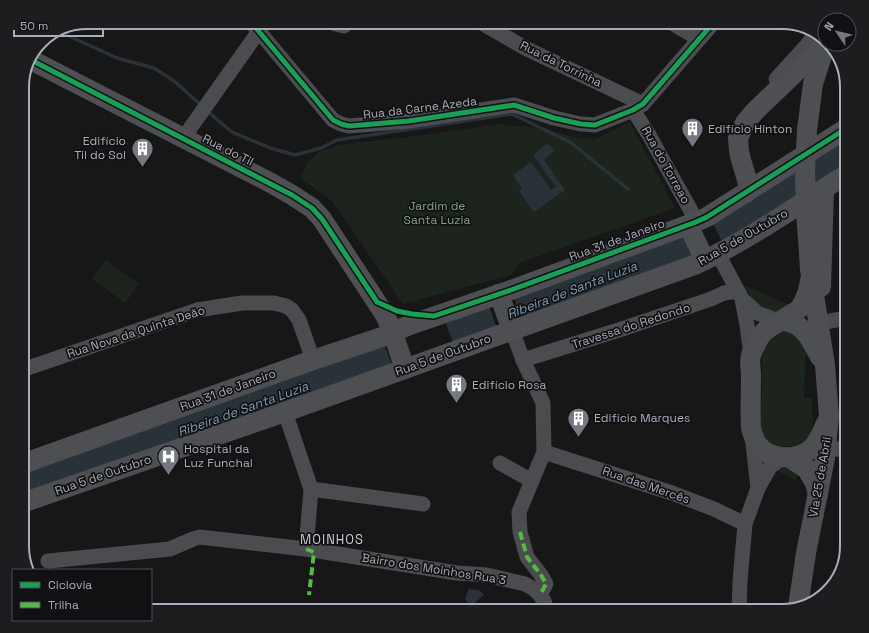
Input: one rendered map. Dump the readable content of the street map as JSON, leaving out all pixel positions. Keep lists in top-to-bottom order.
{
  "streets": {
    "main road": [
      "Rua do Til",
      "Rua 5 de Outubro",
      "Rua 31 de Janeiro",
      "Via 25 de Abril"
    ],
    "street": [
      "Rua da Torrinha",
      "Rua da Carne Azeda",
      "Rua do Torreao",
      "Travessa do Redondo",
      "Rua Nova da Quinta Deão",
      "Rua das Mercês",
      "Bairro dos Moinhos Rua 3"
    ]
  },
  "crossings": [
    ["Rua da Torrinha", "Rua da Carne Azeda"],
    ["Rua da Torrinha", "Rua do Torreao"],
    ["Rua da Carne Azeda", "Rua do Torreao"],
    ["Rua do Til", "Rua 5 de Outubro"],
    ["Rua do Til", "Rua 31 de Janeiro"],
    ["Rua do Torreao", "Rua 31 de Janeiro"],
    ["Rua 5 de Outubro", "Via 25 de Abril"],
    ["Rua 31 de Janeiro", "Rua Nova da Quinta Deão"]
  ],
  "districts": ["MOINHOS"],
  "water": ["Ribeira de Santa Luzia"],
  "parks": ["Jardim de Santa Luzia"],
  "places": {
    "building": [
      "Edifício Hinton",
      "Edifício Til do Sol",
      "Edifício Rosa",
      "Edifício Marques"
    ],
    "hospital": ["Hospital da Luz Funchal"]
  },
  "legend": ["Ciclovia", "Trilha"],
  "scale_bar": "50 m",
  "north": "top left"
}
